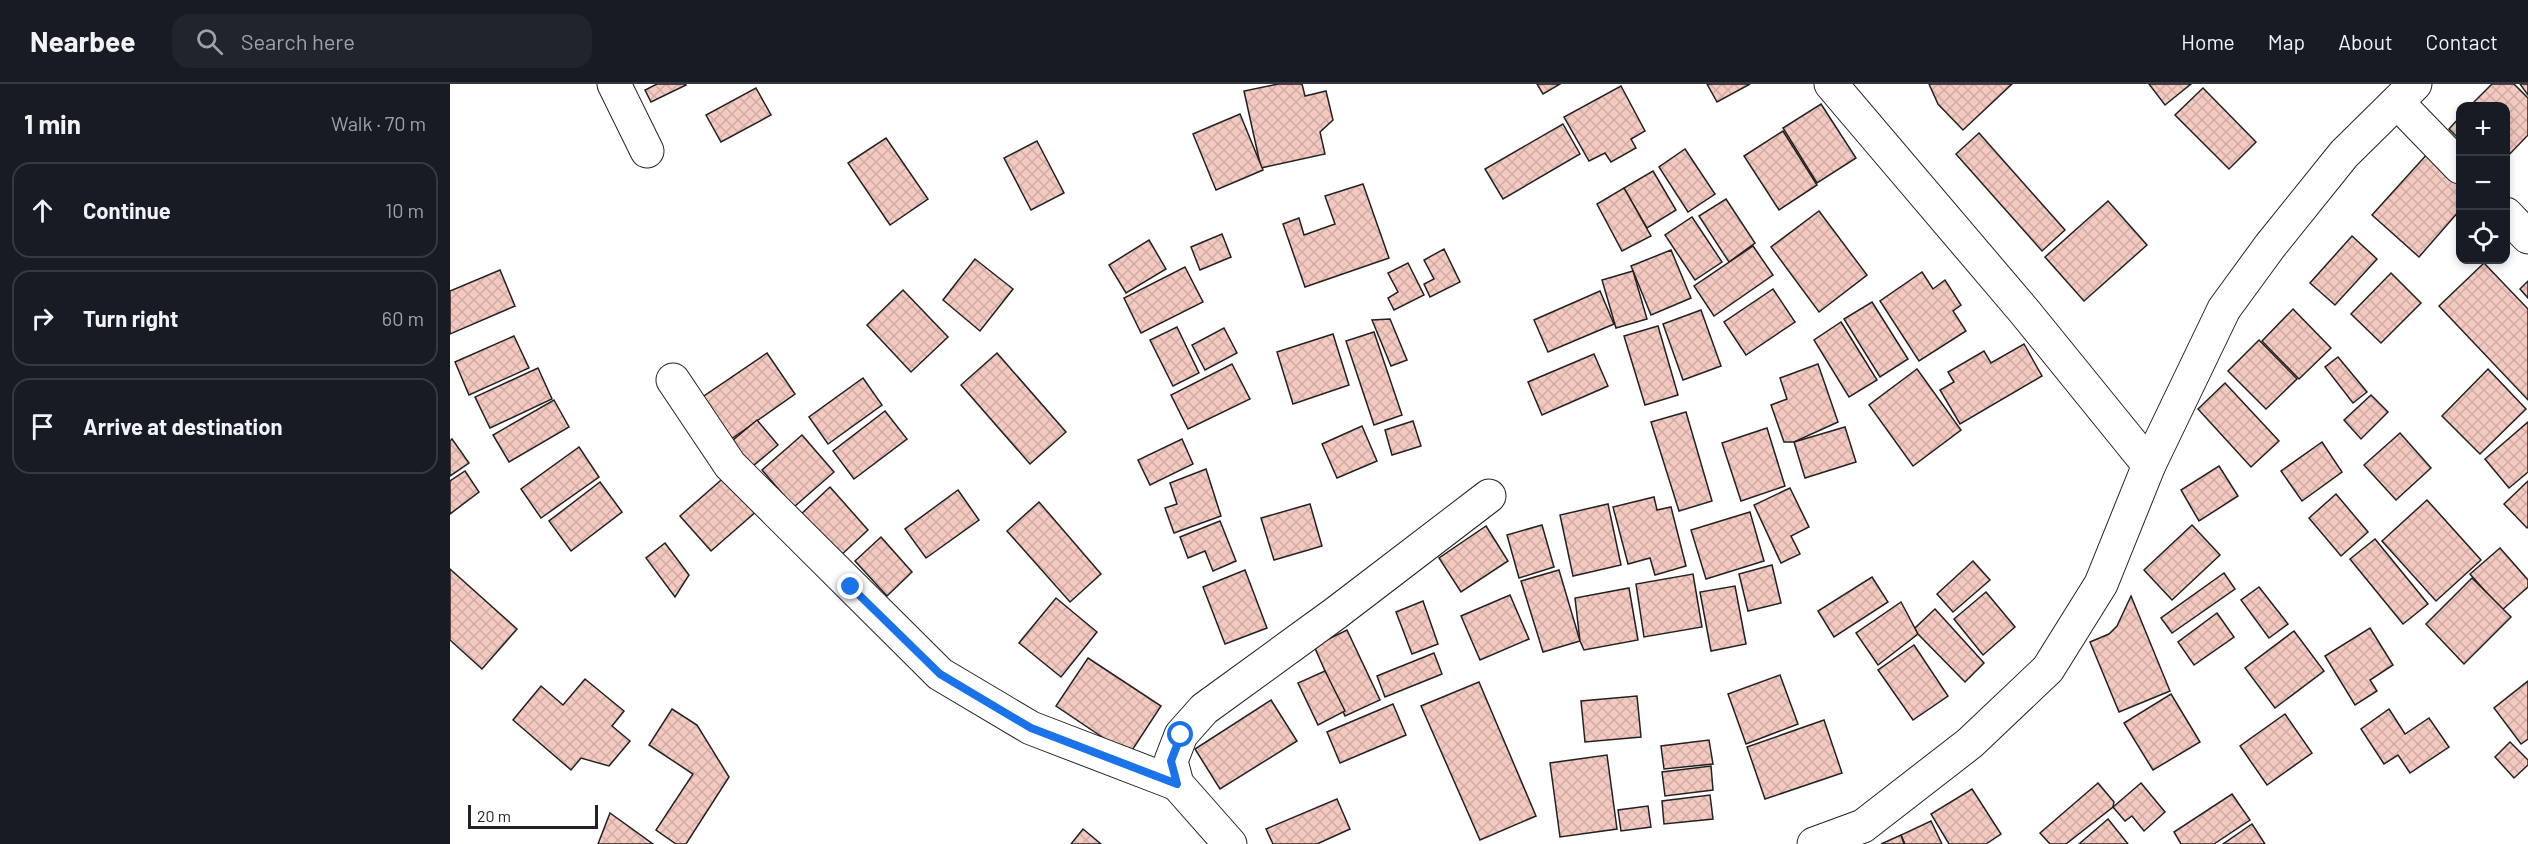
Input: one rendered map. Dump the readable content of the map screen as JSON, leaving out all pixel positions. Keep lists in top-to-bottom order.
{
  "scale_bar": "20 m",
  "page": {
    "header": "Nearbee",
    "search": "Search here",
    "nav": [
      "Home",
      "Map",
      "About",
      "Contact"
    ],
    "heading": ["1 min", "Walk · 70 m"],
    "map_buttons": ["+", "−"],
    "list": [
      ["Continue", "10 m"],
      ["Turn right", "60 m"],
      "Arrive at destination"
    ],
    "scale": "20 m"
  }
}
